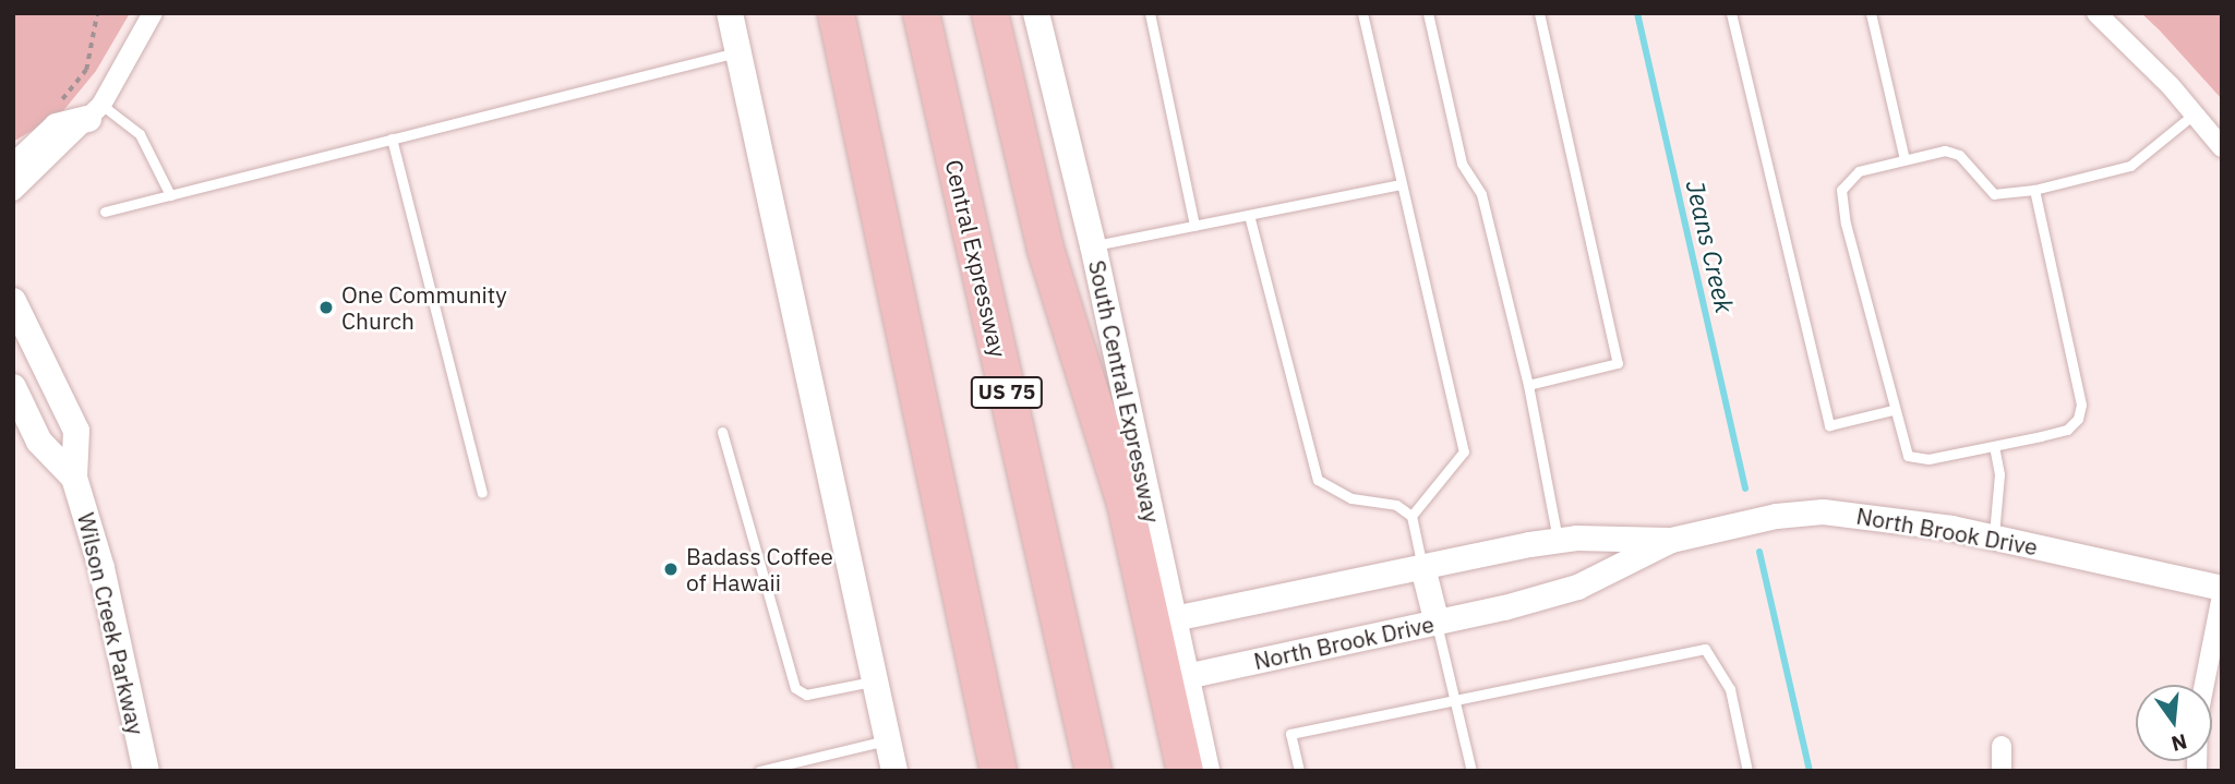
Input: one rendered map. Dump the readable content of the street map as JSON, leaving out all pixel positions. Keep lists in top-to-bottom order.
{
  "streets": {
    "highway": ["Central Expressway", "US 75"],
    "main road": ["South Central Expressway", "Wilson Creek Parkway"],
    "street": ["North Brook Drive"]
  },
  "crossings": [
    ["South Central Expressway", "North Brook Drive"]
  ],
  "water": ["Jeans Creek"],
  "places": ["One Community Church", "Badass Coffee of Hawaii"],
  "north": "bottom"
}
